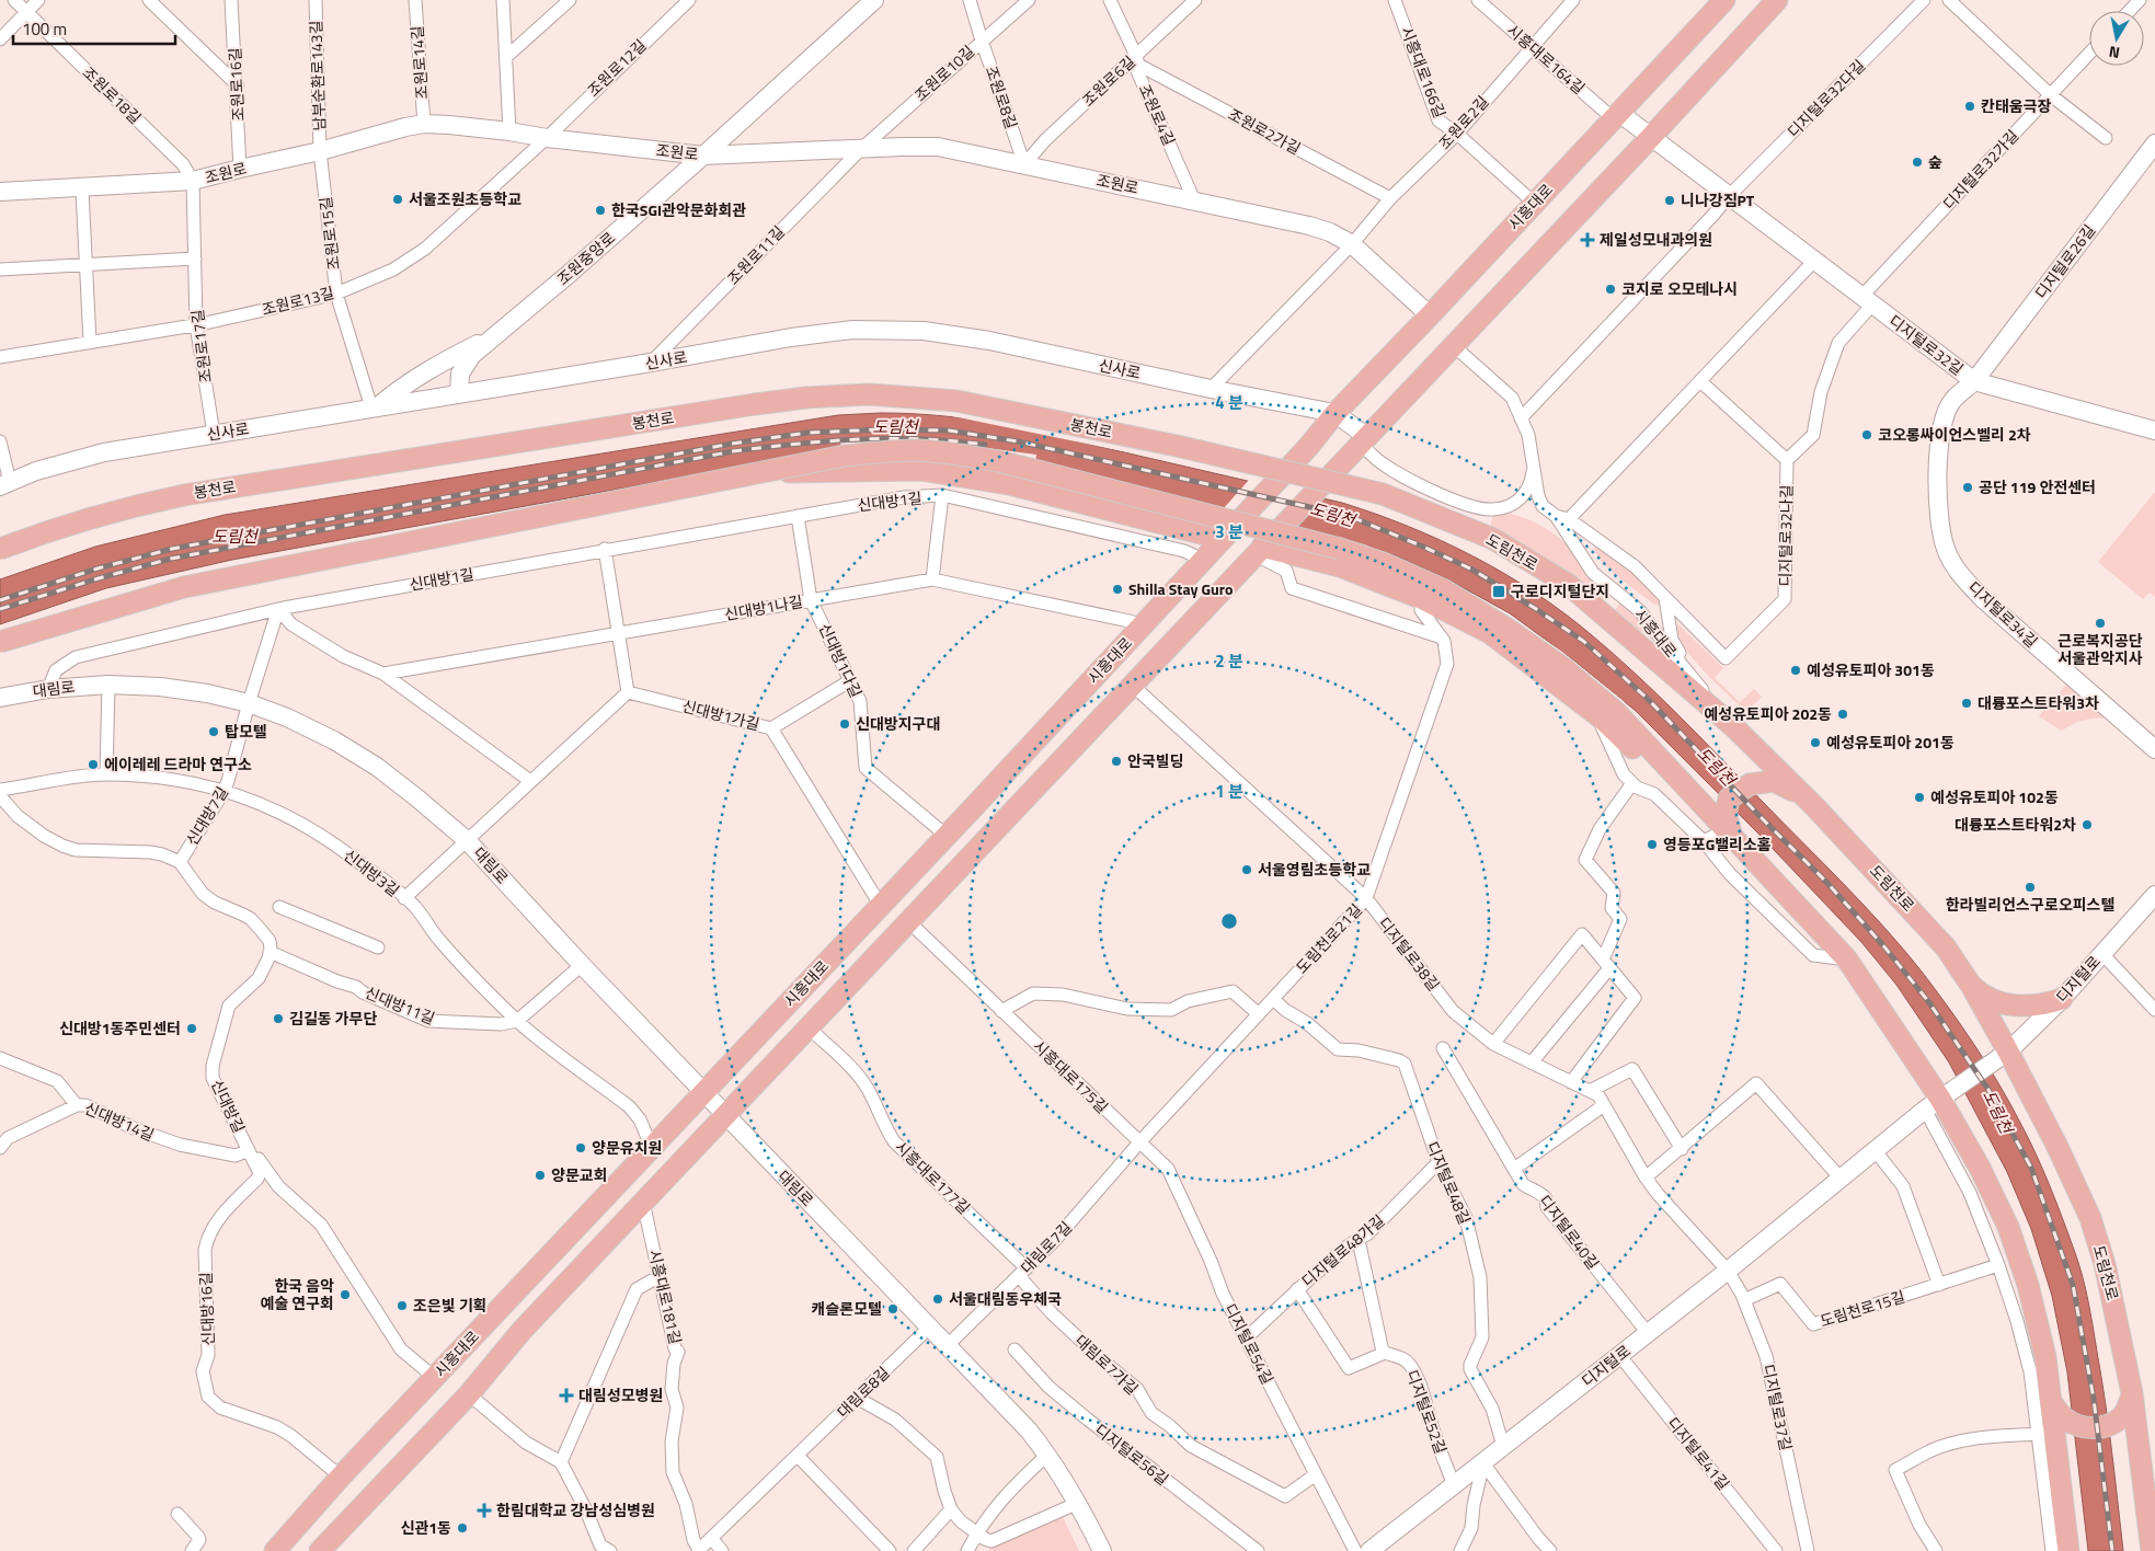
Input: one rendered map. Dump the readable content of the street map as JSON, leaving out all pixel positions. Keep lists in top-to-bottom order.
{
  "streets": {
    "main road": ["시흥대로", "봉천로", "도림천로"],
    "street": [
      "시흥대로164길",
      "조원로14길",
      "조원로12길",
      "시흥대로166길",
      "조원로10길",
      "남부순환로143길",
      "조원로6길",
      "조원로16길",
      "조원로18길",
      "조원로8길",
      "디지털로32다길",
      "조원로4길",
      "조원로2길",
      "조원로2가길",
      "조원로",
      "디지털로32가길",
      "조원로15길",
      "조원로11길",
      "조원중앙로",
      "디지털로26길",
      "조원로13길",
      "디지털로32길",
      "조원로17길",
      "신사로",
      "신대방1길",
      "디지털로32나길",
      "신대방1나길",
      "디지털로34길",
      "신대방1다길",
      "대림로",
      "신대방1가길",
      "신대방7길",
      "신대방3길",
      "도림천로21길",
      "디지털로38길",
      "디지털로",
      "신대방11길",
      "시흥대로175길",
      "신대방길",
      "신대방14길",
      "시흥대로177길",
      "디지털로48길",
      "디지털로40길",
      "대림로7길",
      "디지털로48가길",
      "시흥대로181길",
      "신대방16길",
      "도림천로15길",
      "디지털로54길",
      "대림로7가길",
      "대림로8길",
      "디지털로37길",
      "디지털로52길",
      "디지털로41길",
      "디지털로56길"
    ]
  },
  "crossings": [
    ["시흥대로164길", "조원로2길"],
    ["시흥대로164길", "시흥대로"],
    ["시흥대로164길", "디지털로32길"],
    ["조원로14길", "조원로"],
    ["조원로12길", "조원로"],
    ["조원로12길", "조원로13길"],
    ["시흥대로166길", "조원로2길"],
    ["시흥대로166길", "시흥대로"],
    ["조원로10길", "조원로8길"],
    ["조원로10길", "조원로"],
    ["조원로10길", "조원로11길"],
    ["남부순환로143길", "조원로"],
    ["남부순환로143길", "조원로15길"],
    ["조원로6길", "조원로8길"],
    ["조원로6길", "조원로4길"],
    ["조원로6길", "조원로2가길"],
    ["조원로6길", "조원로"],
    ["조원로16길", "조원로"],
    ["조원로18길", "조원로"],
    ["조원로18길", "조원로17길"],
    ["조원로8길", "조원로"],
    ["디지털로32다길", "디지털로32길"],
    ["조원로4길", "조원로2가길"],
    ["조원로4길", "조원로"],
    ["조원로2길", "조원로2가길"],
    ["조원로2길", "조원로"],
    ["조원로", "시흥대로"],
    ["조원로", "조원로15길"],
    ["조원로", "조원로11길"],
    ["조원로", "조원중앙로"],
    ["조원로", "조원로13길"],
    ["조원로", "조원로17길"],
    ["디지털로32가길", "디지털로32길"],
    ["디지털로32가길", "디지털로32나길"],
    ["시흥대로", "디지털로32길"],
    ["시흥대로", "신사로"],
    ["시흥대로", "신대방1길"],
    ["시흥대로", "디지털로32나길"],
    ["시흥대로", "도림천로"],
    ["시흥대로", "신대방1나길"],
    ["시흥대로", "신대방1다길"],
    ["시흥대로", "대림로"],
    ["시흥대로", "신대방1가길"],
    ["시흥대로", "신대방3길"],
    ["시흥대로", "디지털로38길"],
    ["시흥대로", "시흥대로175길"],
    ["시흥대로", "신대방길"],
    ["시흥대로", "시흥대로177길"],
    ["시흥대로", "시흥대로181길"],
    ["시흥대로", "신대방16길"],
    ["조원로15길", "조원로13길"],
    ["조원로15길", "신사로"],
    ["조원로11길", "신사로"],
    ["조원중앙로", "신사로"],
    ["디지털로26길", "디지털로32길"],
    ["디지털로26길", "디지털로34길"],
    ["조원로13길", "조원로17길"],
    ["디지털로32길", "디지털로34길"],
    ["조원로17길", "신사로"],
    ["봉천로", "도림천로"],
    ["신대방1길", "신대방1다길"],
    ["신대방1길", "대림로"],
    ["도림천로", "디지털로"],
    ["신대방1나길", "신대방1다길"],
    ["대림로", "신대방7길"],
    ["대림로", "신대방3길"],
    ["대림로", "대림로7길"],
    ["대림로", "대림로8길"],
    ["신대방7길", "신대방3길"],
    ["신대방3길", "신대방11길"],
    ["도림천로21길", "디지털로38길"],
    ["도림천로21길", "시흥대로175길"],
    ["도림천로21길", "디지털로48길"],
    ["도림천로21길", "대림로7길"],
    ["도림천로21길", "디지털로54길"],
    ["디지털로38길", "디지털로"],
    ["디지털로38길", "디지털로37길"],
    ["디지털로", "디지털로48길"],
    ["디지털로", "디지털로40길"],
    ["디지털로", "디지털로37길"],
    ["디지털로", "디지털로52길"],
    ["디지털로", "디지털로41길"],
    ["신대방11길", "신대방길"],
    ["시흥대로175길", "대림로7길"],
    ["시흥대로175길", "디지털로54길"],
    ["신대방길", "신대방14길"],
    ["신대방길", "신대방16길"],
    ["신대방14길", "신대방16길"],
    ["시흥대로177길", "대림로7길"],
    ["시흥대로177길", "대림로7가길"],
    ["디지털로48길", "디지털로48가길"],
    ["대림로7길", "디지털로54길"],
    ["대림로7길", "대림로7가길"],
    ["디지털로48가길", "디지털로54길"],
    ["시흥대로181길", "대림로8길"],
    ["도림천로15길", "디지털로37길"],
    ["디지털로54길", "대림로7가길"]
  ],
  "water": ["도림천"],
  "places": {
    "other": [
      "칸태움극장",
      "숲",
      "서울조원초등학교",
      "니나강짐PT",
      "한국SGI관악문화회관",
      "코지로 오모테나시",
      "코오롱싸이언스벨리 2차",
      "공단 119 안전센터",
      "Shilla Stay Guro",
      "근로복지공단 서울관악지사",
      "예성유토피아 301동",
      "대륭포스트타워3차",
      "예성유토피아 202동",
      "신대방지구대",
      "탑모텔",
      "예성유토피아 201동",
      "안국빌딩",
      "에이레레 드라마 연구소",
      "예성유토피아 102동",
      "대륭포스트타워2차",
      "영등포G밸리소홈",
      "서울영림초등학교",
      "한라빌리언스구로오피스텔",
      "김길동 가무단",
      "신대방1동주민센터",
      "양문유치원",
      "양문교회",
      "한국 음악 예술 연구회",
      "서울대림동우체국",
      "조은빛 기획",
      "캐슬론모텔",
      "신관1동"
    ],
    "health": ["제일성모내과의원", "대림성모병원", "한림대학교 강남성심병원"],
    "transit": ["구로디지털단지"]
  },
  "scale_bar": "100 m",
  "north": "bottom",
  "rings": [
    "4 분",
    "3 분",
    "2 분",
    "1 분"
  ]
}
